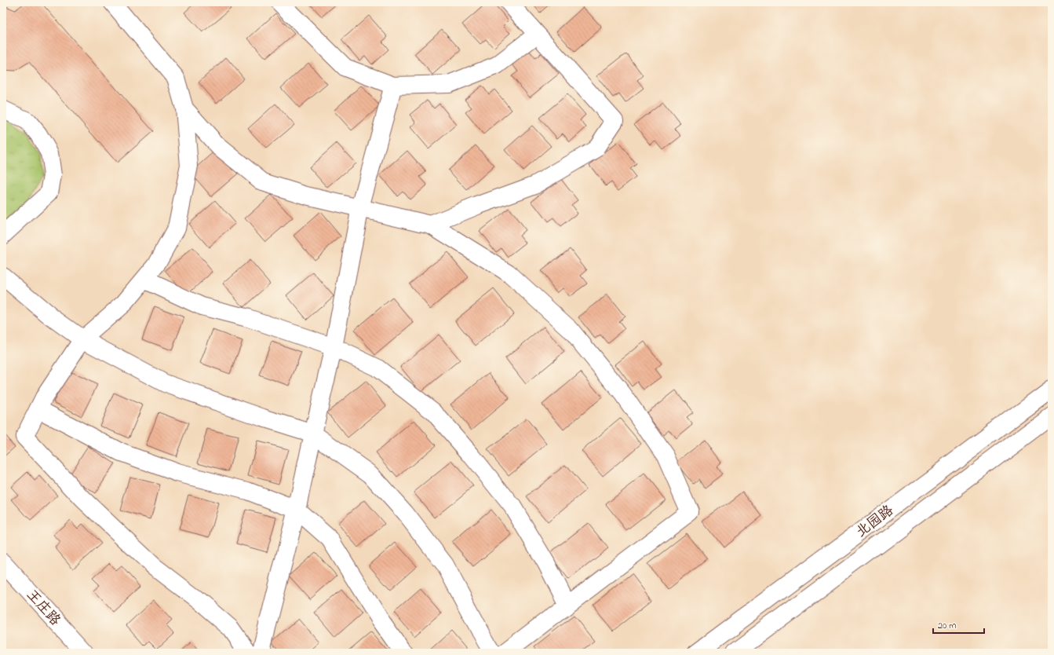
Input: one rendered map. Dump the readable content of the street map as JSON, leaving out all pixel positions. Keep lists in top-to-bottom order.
{
  "streets": {
    "street": ["北园路", "王庄路"]
  },
  "scale_bar": "20 m"
}
